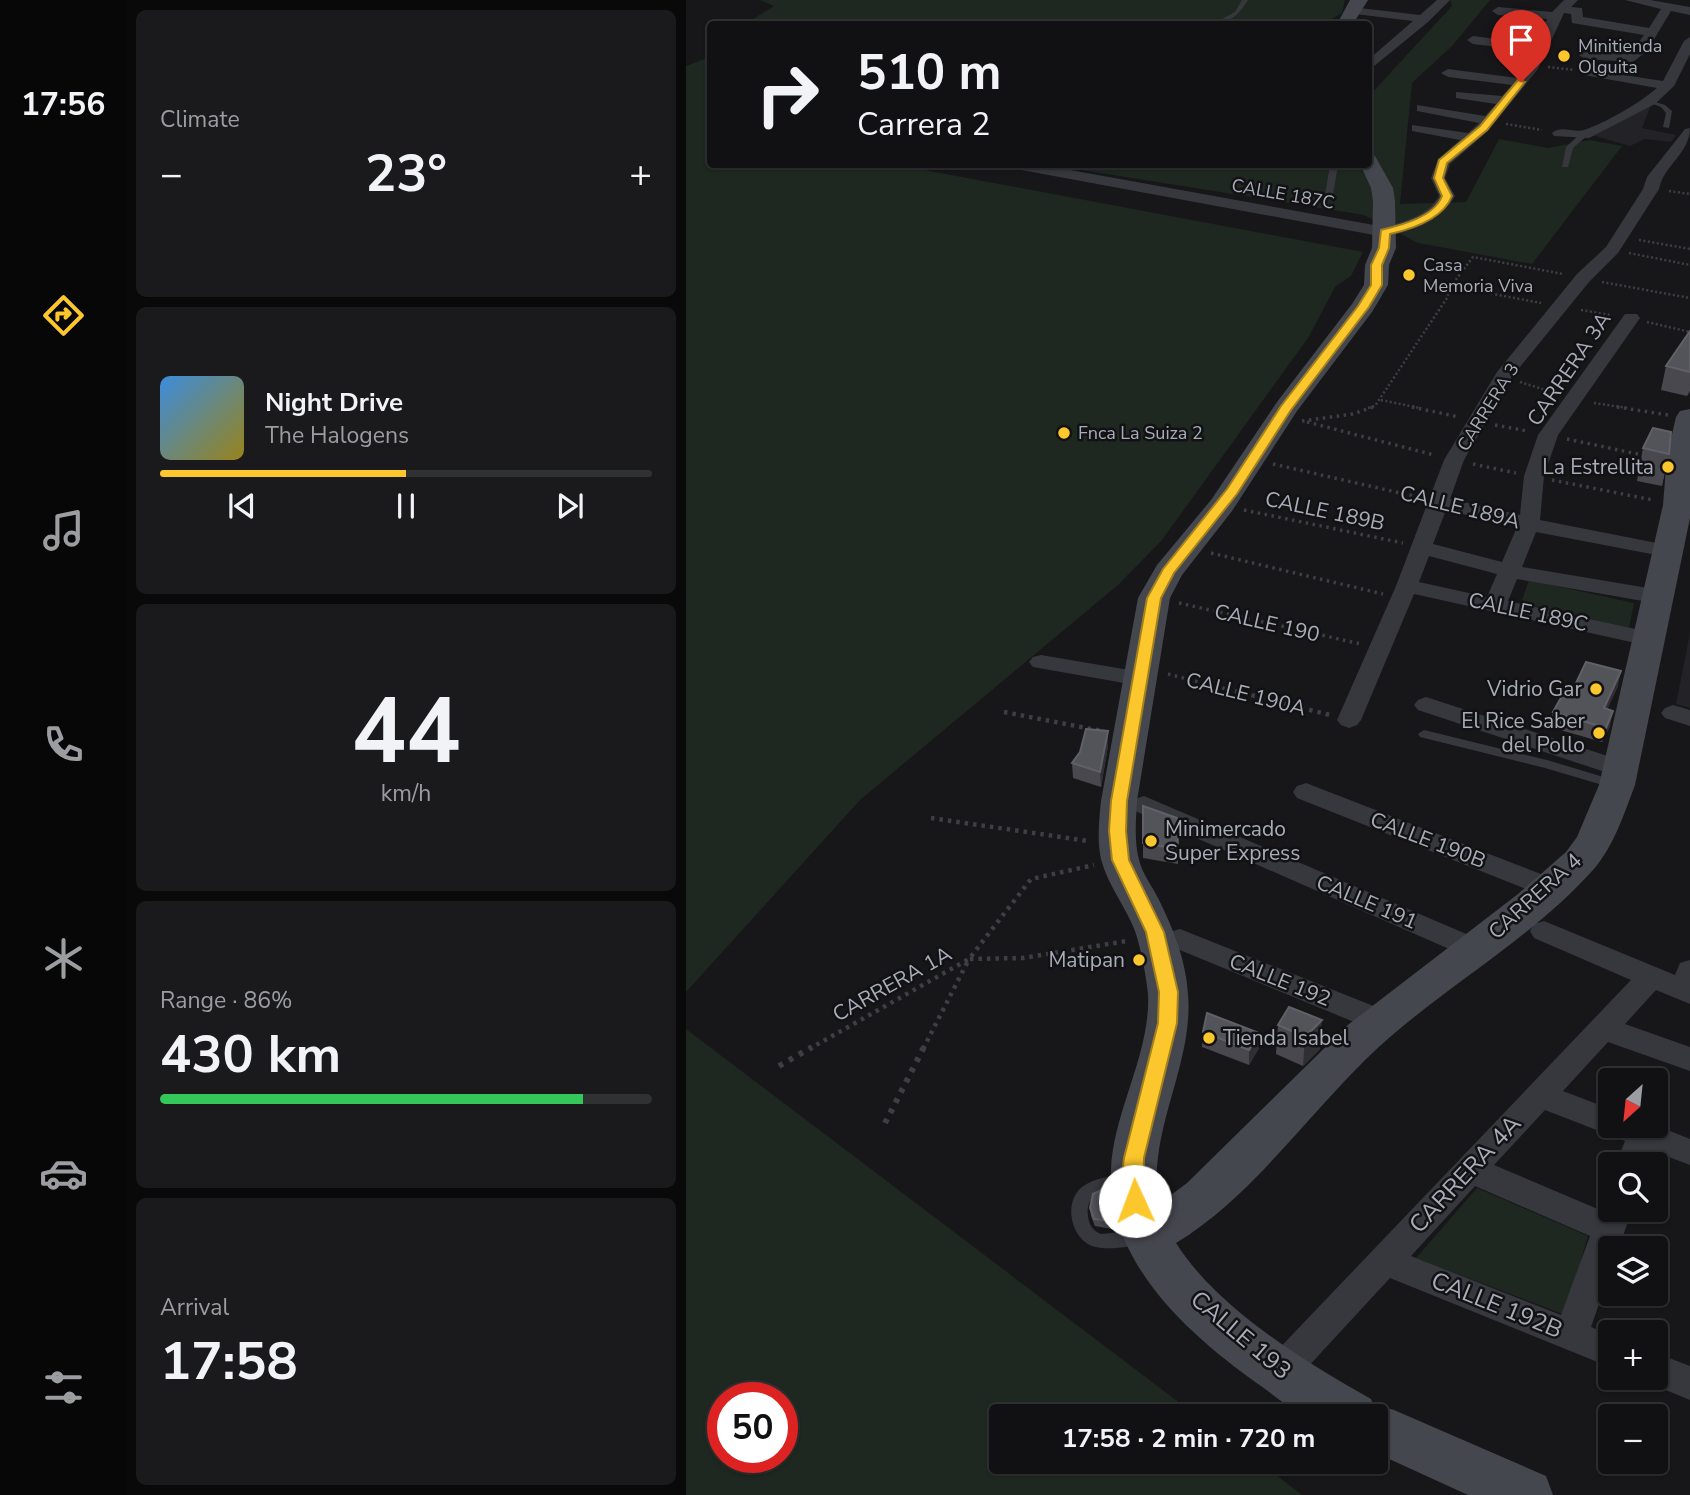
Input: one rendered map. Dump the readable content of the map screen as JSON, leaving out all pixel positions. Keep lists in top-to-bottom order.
{
  "streets": {
    "main road": ["CARRERA 4", "CALLE 193"],
    "street": [
      "CALLE 187C",
      "CARRERA 3A",
      "CARRERA 3",
      "CALLE 189A",
      "CALLE 189C",
      "CALLE 190B",
      "CALLE 191",
      "CALLE 192",
      "CARRERA 4A",
      "CALLE 192B"
    ],
    "path": [
      "CALLE 189B",
      "CALLE 190",
      "CALLE 190A",
      "CARRERA 1A"
    ]
  },
  "crossings": [
    ["CARRERA 3A", "CALLE 189A"],
    ["CARRERA 3A", "CALLE 189C"],
    ["CARRERA 3", "CALLE 189A"],
    ["CARRERA 3", "CALLE 189B"],
    ["CARRERA 3", "CALLE 189C"],
    ["CARRERA 3", "CALLE 190"],
    ["CARRERA 3", "CALLE 190A"],
    ["CALLE 189A", "CARRERA 4"],
    ["CALLE 189C", "CARRERA 4"],
    ["CALLE 190B", "CARRERA 4"],
    ["CARRERA 4", "CALLE 191"],
    ["CARRERA 4", "CALLE 192"],
    ["CARRERA 4", "CALLE 193"],
    ["CARRERA 4A", "CALLE 192B"],
    ["CARRERA 4A", "CALLE 193"]
  ],
  "places": [
    "Minitienda Olguita",
    "Casa Memoria Viva",
    "Fnca La Suiza 2",
    "La Estrellita",
    "Vidrio Gar",
    "El Rice Saber del Pollo",
    "Minimercado Super Express",
    "Matipan",
    "Tienda Isabel"
  ],
  "north": "bottom left",
  "page": {
    "tabs": "17:56",
    "tile": [
      "Climate",
      ["44", "km/h"],
      ["Range · 86%", "430 km"],
      ["Arrival", "17:58"]
    ],
    "turn": ["510 m", "Carrera 2"],
    "heat": ["−", "23°", "+"],
    "song": ["Night Drive", "The Halogens"],
    "map_buttons": ["+", "−"],
    "limit": "50",
    "trip": "17:58 · 2 min · 720 m"
  }
}
